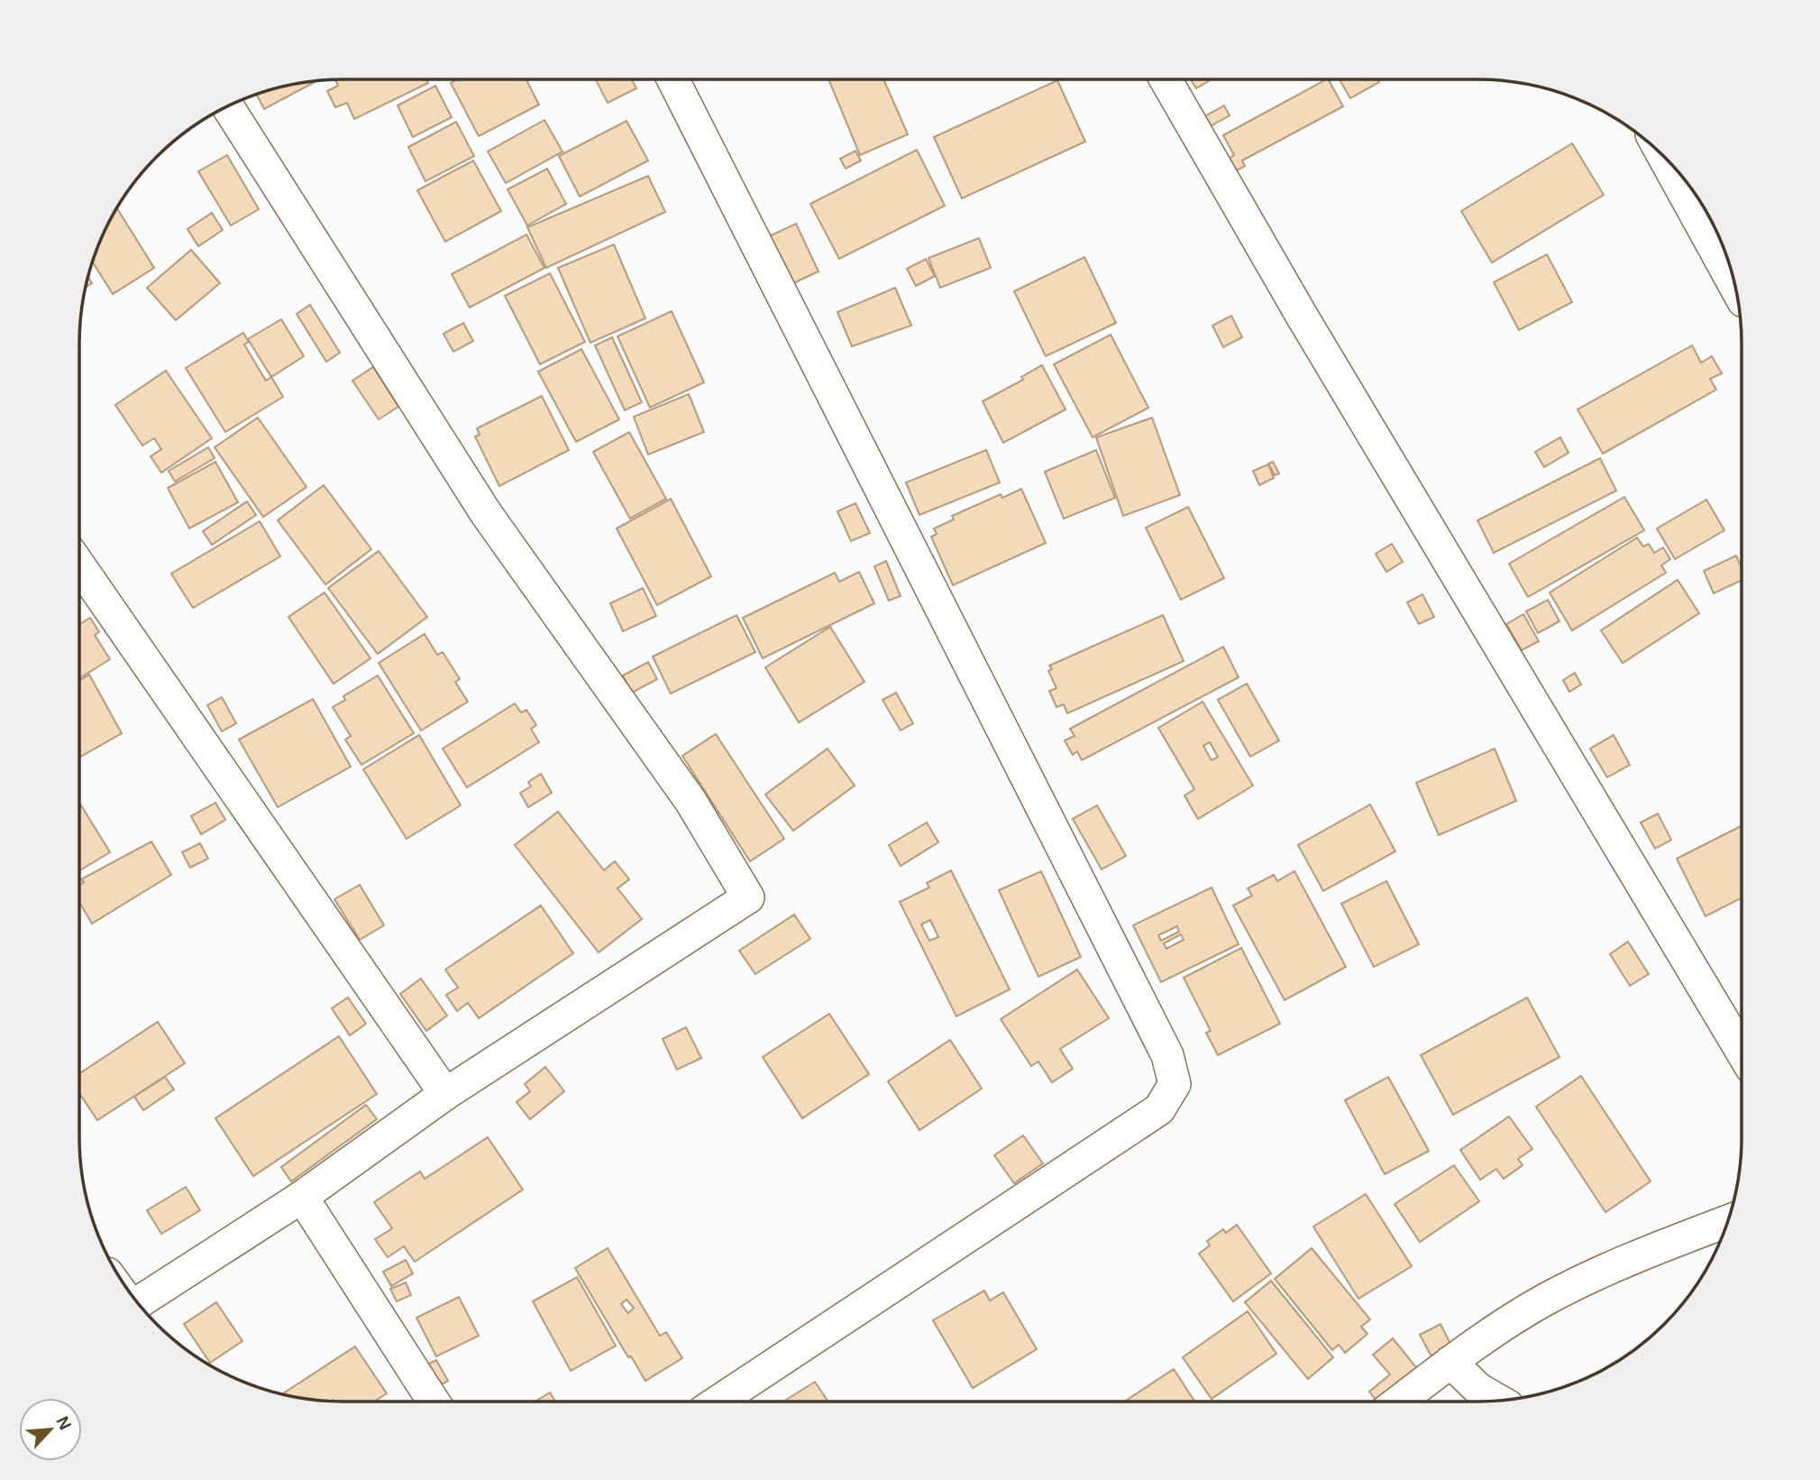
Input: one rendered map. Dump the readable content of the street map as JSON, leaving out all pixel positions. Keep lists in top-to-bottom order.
{
  "north": "top right"
}
